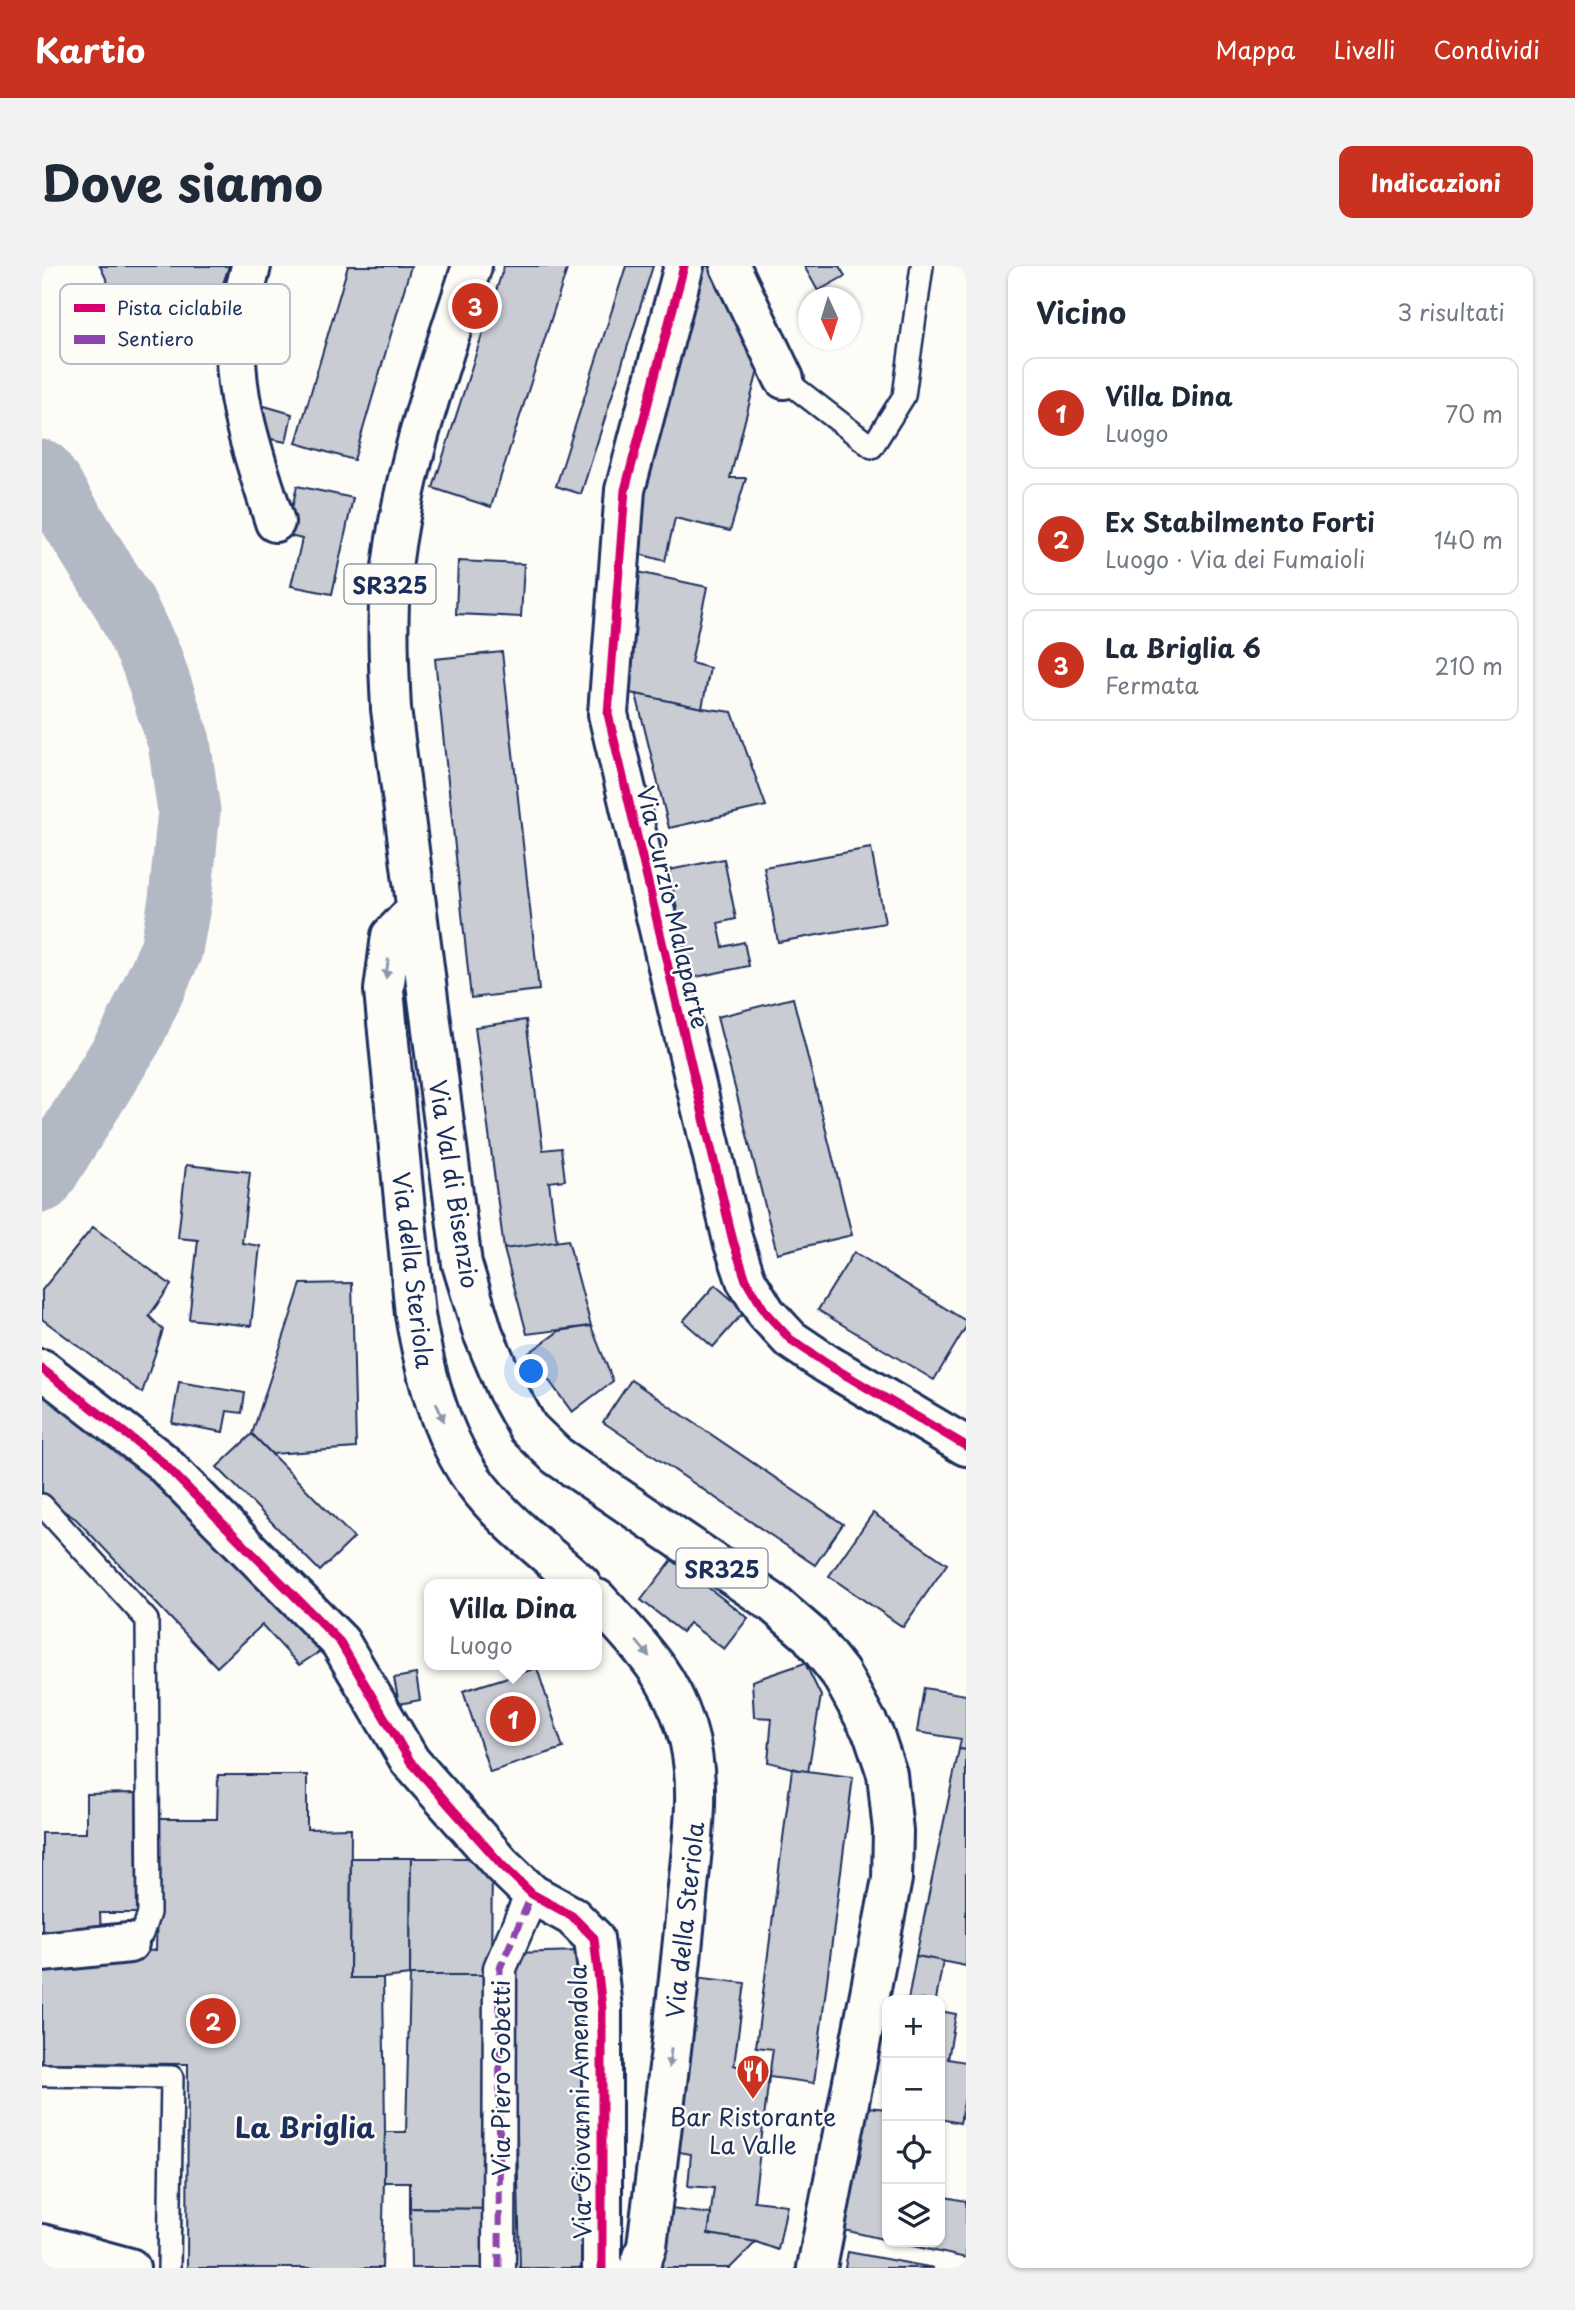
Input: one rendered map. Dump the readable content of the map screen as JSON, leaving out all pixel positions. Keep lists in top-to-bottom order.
{
  "streets": {
    "street": [
      "SR325",
      "Via Curzio Malaparte",
      "Via Val di Bisenzio",
      "Via della Steriola",
      "Via Piero Gobetti",
      "Via Giovanni Amendola"
    ]
  },
  "crossings": [
    ["Via Val di Bisenzio", "Via della Steriola"],
    ["Via Piero Gobetti", "Via Giovanni Amendola"]
  ],
  "one_way": ["Via della Steriola"],
  "districts": ["La Briglia"],
  "places": {
    "restaurant": ["Bar Ristorante La Valle"]
  },
  "legend": ["Pista ciclabile", "Sentiero"],
  "north": "bottom",
  "page": {
    "header": "Kartio",
    "nav": ["Mappa", "Livelli", "Condividi"],
    "title": "Dove siamo",
    "buttons": "Indicazioni",
    "heading": ["Vicino", "3 risultati"],
    "pins": ["3", "1", "2"],
    "list": [
      {
        "mark": "1",
        "name": "Villa Dina",
        "note": "Luogo",
        "value": "70 m"
      },
      {
        "mark": "2",
        "name": "Ex Stabilmento Forti",
        "note": "Luogo · Via dei Fumaioli",
        "value": "140 m"
      },
      {
        "mark": "3",
        "name": "La Briglia 6",
        "note": "Fermata",
        "value": "210 m"
      }
    ],
    "popup": ["Villa Dina", "Luogo"],
    "map_buttons": ["+", "−"]
  }
}
